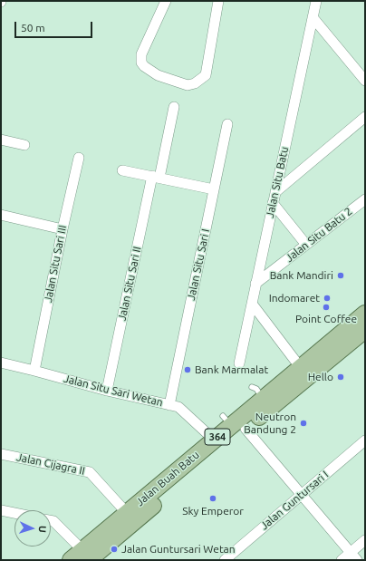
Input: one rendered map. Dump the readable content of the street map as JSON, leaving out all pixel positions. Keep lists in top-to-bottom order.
{
  "streets": {
    "main road": ["364", "Jalan Buah Batu"],
    "street": [
      "Jalan Situ Batu",
      "Jalan Situ Batu 2",
      "Jalan Situ Sari III",
      "Jalan Situ Sari I",
      "Jalan Situ Sari II",
      "Jalan Situ Sari Wetan",
      "Jalan Cijagra II",
      "Jalan Guntursari I"
    ]
  },
  "crossings": [
    ["Jalan Situ Batu", "Jalan Situ Batu 2"],
    ["Jalan Situ Sari III", "Jalan Situ Sari Wetan"],
    ["Jalan Situ Sari I", "Jalan Situ Sari Wetan"],
    ["Jalan Situ Sari II", "Jalan Situ Sari Wetan"],
    ["Jalan Situ Sari Wetan", "Jalan Buah Batu"],
    ["Jalan Cijagra II", "Jalan Buah Batu"]
  ],
  "places": [
    "Bank Mandiri",
    "Indomaret",
    "Point Coffee",
    "Bank Marmalat",
    "Hello",
    "Neutron Bandung 2",
    "Sky Emperor",
    "Jalan Guntursari Wetan"
  ],
  "scale_bar": "50 m",
  "north": "right"
}
